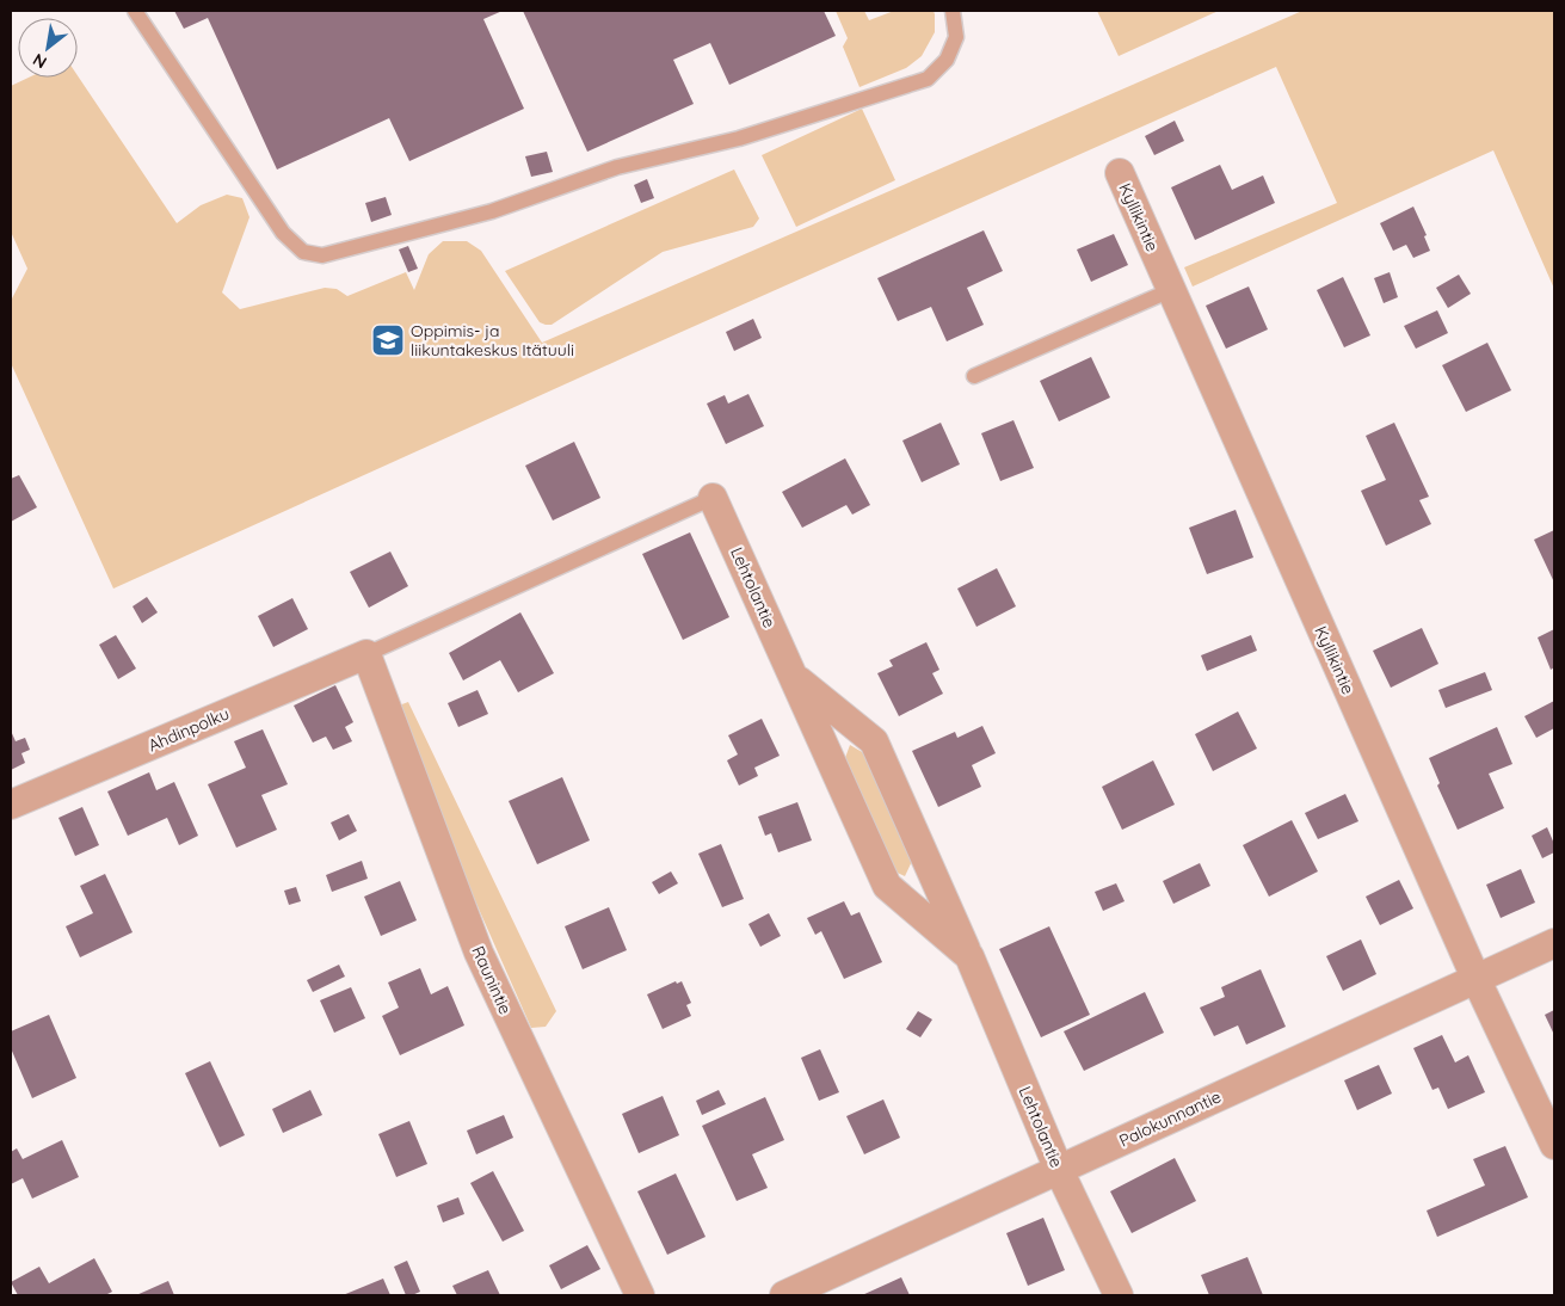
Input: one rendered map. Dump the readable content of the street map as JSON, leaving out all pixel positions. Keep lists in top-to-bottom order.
{
  "streets": {
    "street": [
      "Kyllikintie",
      "Lehtolantie",
      "Ahdinpolku",
      "Raunintie",
      "Palokunnantie"
    ]
  },
  "crossings": [
    ["Kyllikintie", "Palokunnantie"],
    ["Lehtolantie", "Palokunnantie"],
    ["Ahdinpolku", "Raunintie"]
  ],
  "places": {
    "school or university": ["Oppimis- ja liikuntakeskus Itätuuli"]
  },
  "north": "bottom left"
}
